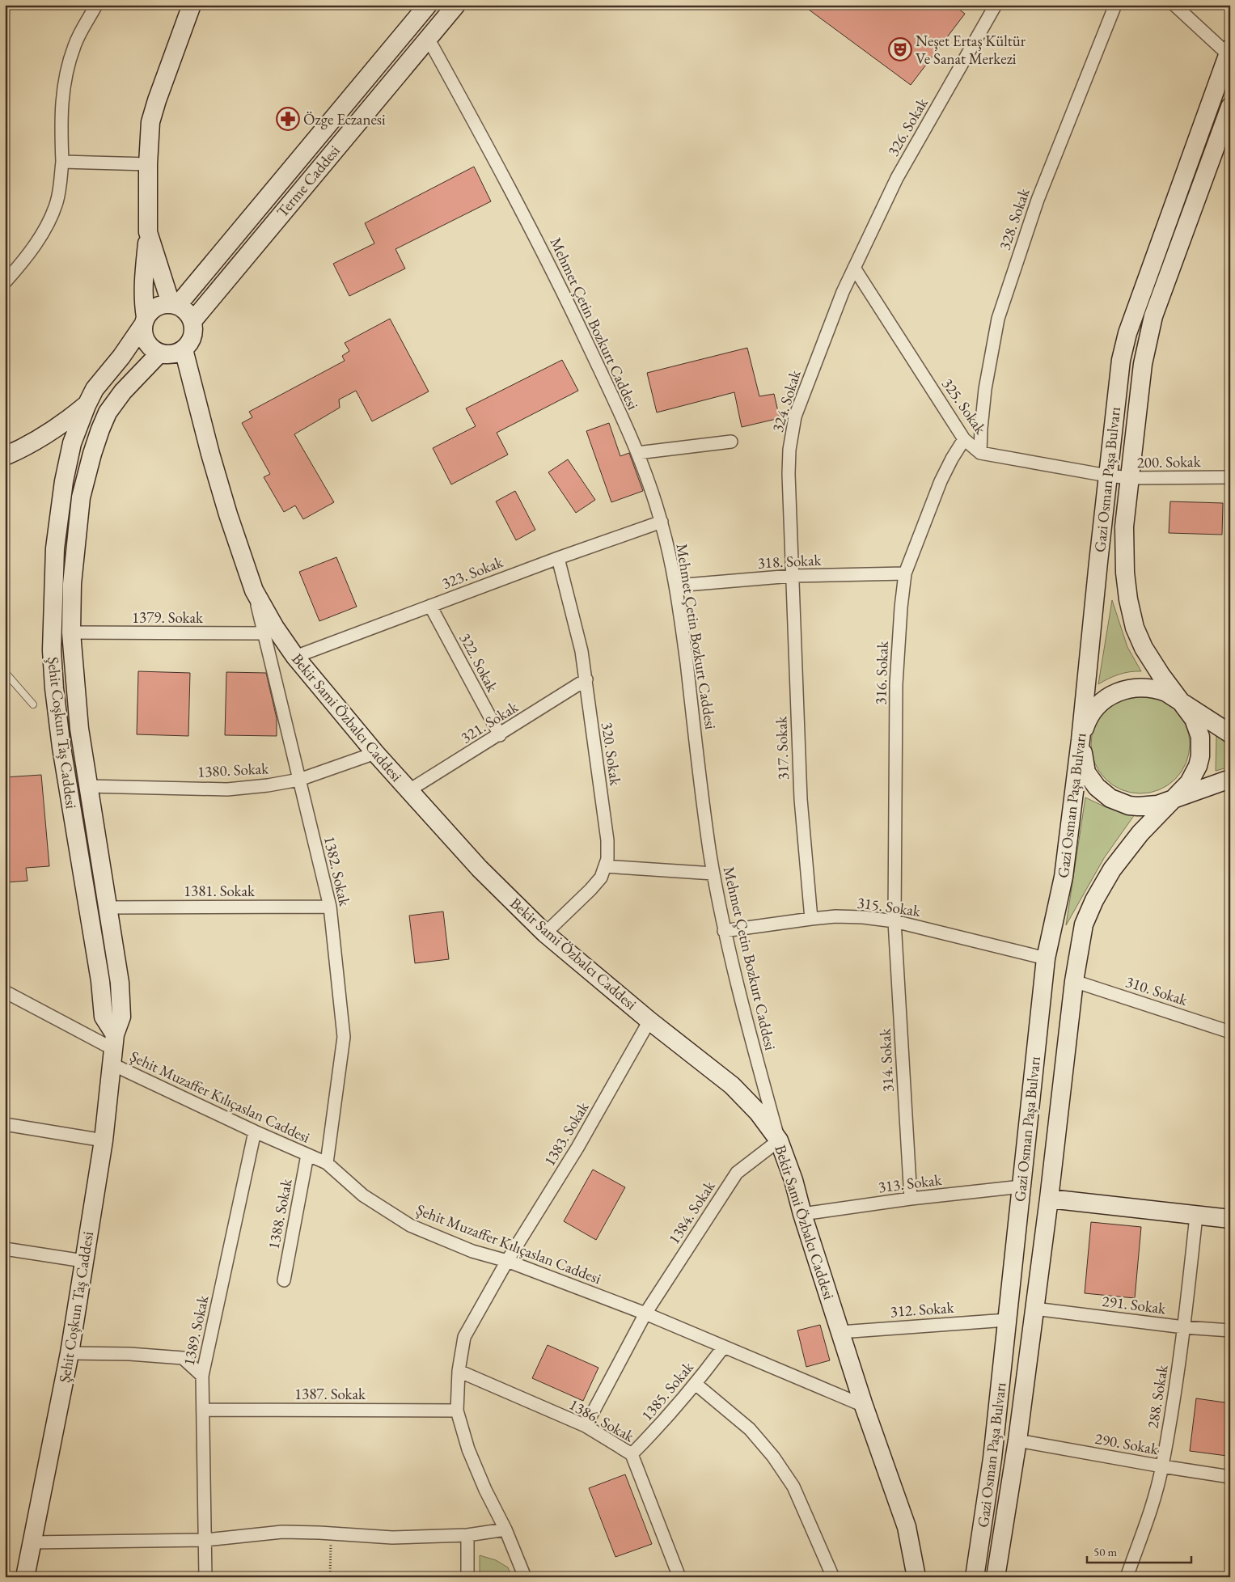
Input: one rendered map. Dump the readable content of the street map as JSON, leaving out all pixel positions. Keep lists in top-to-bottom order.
{
  "streets": {
    "street": [
      "326. Sokak",
      "Terme Caddesi",
      "328. Sokak",
      "Mehmet Çetin Bozkurt Caddesi",
      "324. Sokak",
      "325. Sokak",
      "200. Sokak",
      "Gazi Osman Paşa Bulvarı",
      "318. Sokak",
      "323. Sokak",
      "1379. Sokak",
      "322. Sokak",
      "316. Sokak",
      "Bekir Sami Özbalcı Caddesi",
      "321. Sokak",
      "Şehit Coşkun Taş Caddesi",
      "317. Sokak",
      "320. Sokak",
      "1380. Sokak",
      "1382. Sokak",
      "1381. Sokak",
      "315. Sokak",
      "310. Sokak",
      "314. Sokak",
      "Şehit Muzaffer Kılıçaslan Caddesi",
      "1383. Sokak",
      "313. Sokak",
      "1384. Sokak",
      "1388. Sokak",
      "291. Sokak",
      "312. Sokak",
      "1389. Sokak",
      "1385. Sokak",
      "1387. Sokak",
      "288. Sokak",
      "1386. Sokak",
      "290. Sokak"
    ]
  },
  "crossings": [
    ["326. Sokak", "324. Sokak"],
    ["326. Sokak", "325. Sokak"],
    ["Terme Caddesi", "Mehmet Çetin Bozkurt Caddesi"],
    ["Terme Caddesi", "Bekir Sami Özbalcı Caddesi"],
    ["Terme Caddesi", "Şehit Coşkun Taş Caddesi"],
    ["328. Sokak", "325. Sokak"],
    ["Mehmet Çetin Bozkurt Caddesi", "318. Sokak"],
    ["Mehmet Çetin Bozkurt Caddesi", "323. Sokak"],
    ["Mehmet Çetin Bozkurt Caddesi", "Bekir Sami Özbalcı Caddesi"],
    ["Mehmet Çetin Bozkurt Caddesi", "315. Sokak"],
    ["Mehmet Çetin Bozkurt Caddesi", "1384. Sokak"],
    ["324. Sokak", "325. Sokak"],
    ["324. Sokak", "318. Sokak"],
    ["324. Sokak", "317. Sokak"],
    ["325. Sokak", "200. Sokak"],
    ["325. Sokak", "Gazi Osman Paşa Bulvarı"],
    ["325. Sokak", "316. Sokak"],
    ["200. Sokak", "Gazi Osman Paşa Bulvarı"],
    ["Gazi Osman Paşa Bulvarı", "315. Sokak"],
    ["Gazi Osman Paşa Bulvarı", "310. Sokak"],
    ["Gazi Osman Paşa Bulvarı", "313. Sokak"],
    ["Gazi Osman Paşa Bulvarı", "291. Sokak"],
    ["Gazi Osman Paşa Bulvarı", "312. Sokak"],
    ["Gazi Osman Paşa Bulvarı", "290. Sokak"],
    ["318. Sokak", "316. Sokak"],
    ["318. Sokak", "317. Sokak"],
    ["323. Sokak", "322. Sokak"],
    ["323. Sokak", "Bekir Sami Özbalcı Caddesi"],
    ["323. Sokak", "320. Sokak"],
    ["1379. Sokak", "Şehit Coşkun Taş Caddesi"],
    ["1379. Sokak", "1382. Sokak"],
    ["322. Sokak", "321. Sokak"],
    ["316. Sokak", "315. Sokak"],
    ["316. Sokak", "314. Sokak"],
    ["Bekir Sami Özbalcı Caddesi", "321. Sokak"],
    ["Bekir Sami Özbalcı Caddesi", "Şehit Coşkun Taş Caddesi"],
    ["Bekir Sami Özbalcı Caddesi", "320. Sokak"],
    ["Bekir Sami Özbalcı Caddesi", "1380. Sokak"],
    ["Bekir Sami Özbalcı Caddesi", "1382. Sokak"],
    ["Bekir Sami Özbalcı Caddesi", "Şehit Muzaffer Kılıçaslan Caddesi"],
    ["Bekir Sami Özbalcı Caddesi", "1383. Sokak"],
    ["Bekir Sami Özbalcı Caddesi", "313. Sokak"],
    ["Bekir Sami Özbalcı Caddesi", "1384. Sokak"],
    ["Bekir Sami Özbalcı Caddesi", "312. Sokak"],
    ["321. Sokak", "320. Sokak"],
    ["Şehit Coşkun Taş Caddesi", "1380. Sokak"],
    ["Şehit Coşkun Taş Caddesi", "1381. Sokak"],
    ["Şehit Coşkun Taş Caddesi", "Şehit Muzaffer Kılıçaslan Caddesi"],
    ["317. Sokak", "315. Sokak"],
    ["1380. Sokak", "1382. Sokak"],
    ["1382. Sokak", "1381. Sokak"],
    ["1382. Sokak", "Şehit Muzaffer Kılıçaslan Caddesi"],
    ["315. Sokak", "314. Sokak"],
    ["314. Sokak", "313. Sokak"],
    ["Şehit Muzaffer Kılıçaslan Caddesi", "1383. Sokak"],
    ["Şehit Muzaffer Kılıçaslan Caddesi", "1384. Sokak"],
    ["Şehit Muzaffer Kılıçaslan Caddesi", "1388. Sokak"],
    ["Şehit Muzaffer Kılıçaslan Caddesi", "1389. Sokak"],
    ["Şehit Muzaffer Kılıçaslan Caddesi", "1385. Sokak"],
    ["1383. Sokak", "1387. Sokak"],
    ["1383. Sokak", "1386. Sokak"],
    ["1384. Sokak", "1386. Sokak"],
    ["291. Sokak", "288. Sokak"],
    ["1389. Sokak", "1387. Sokak"],
    ["1385. Sokak", "1386. Sokak"],
    ["288. Sokak", "290. Sokak"]
  ],
  "places": {
    "theatre": ["Neşet Ertaş Kültür Ve Sanat Merkezi"],
    "pharmacy": ["Özge Eczanesi"]
  },
  "scale_bar": "50 m"
}
